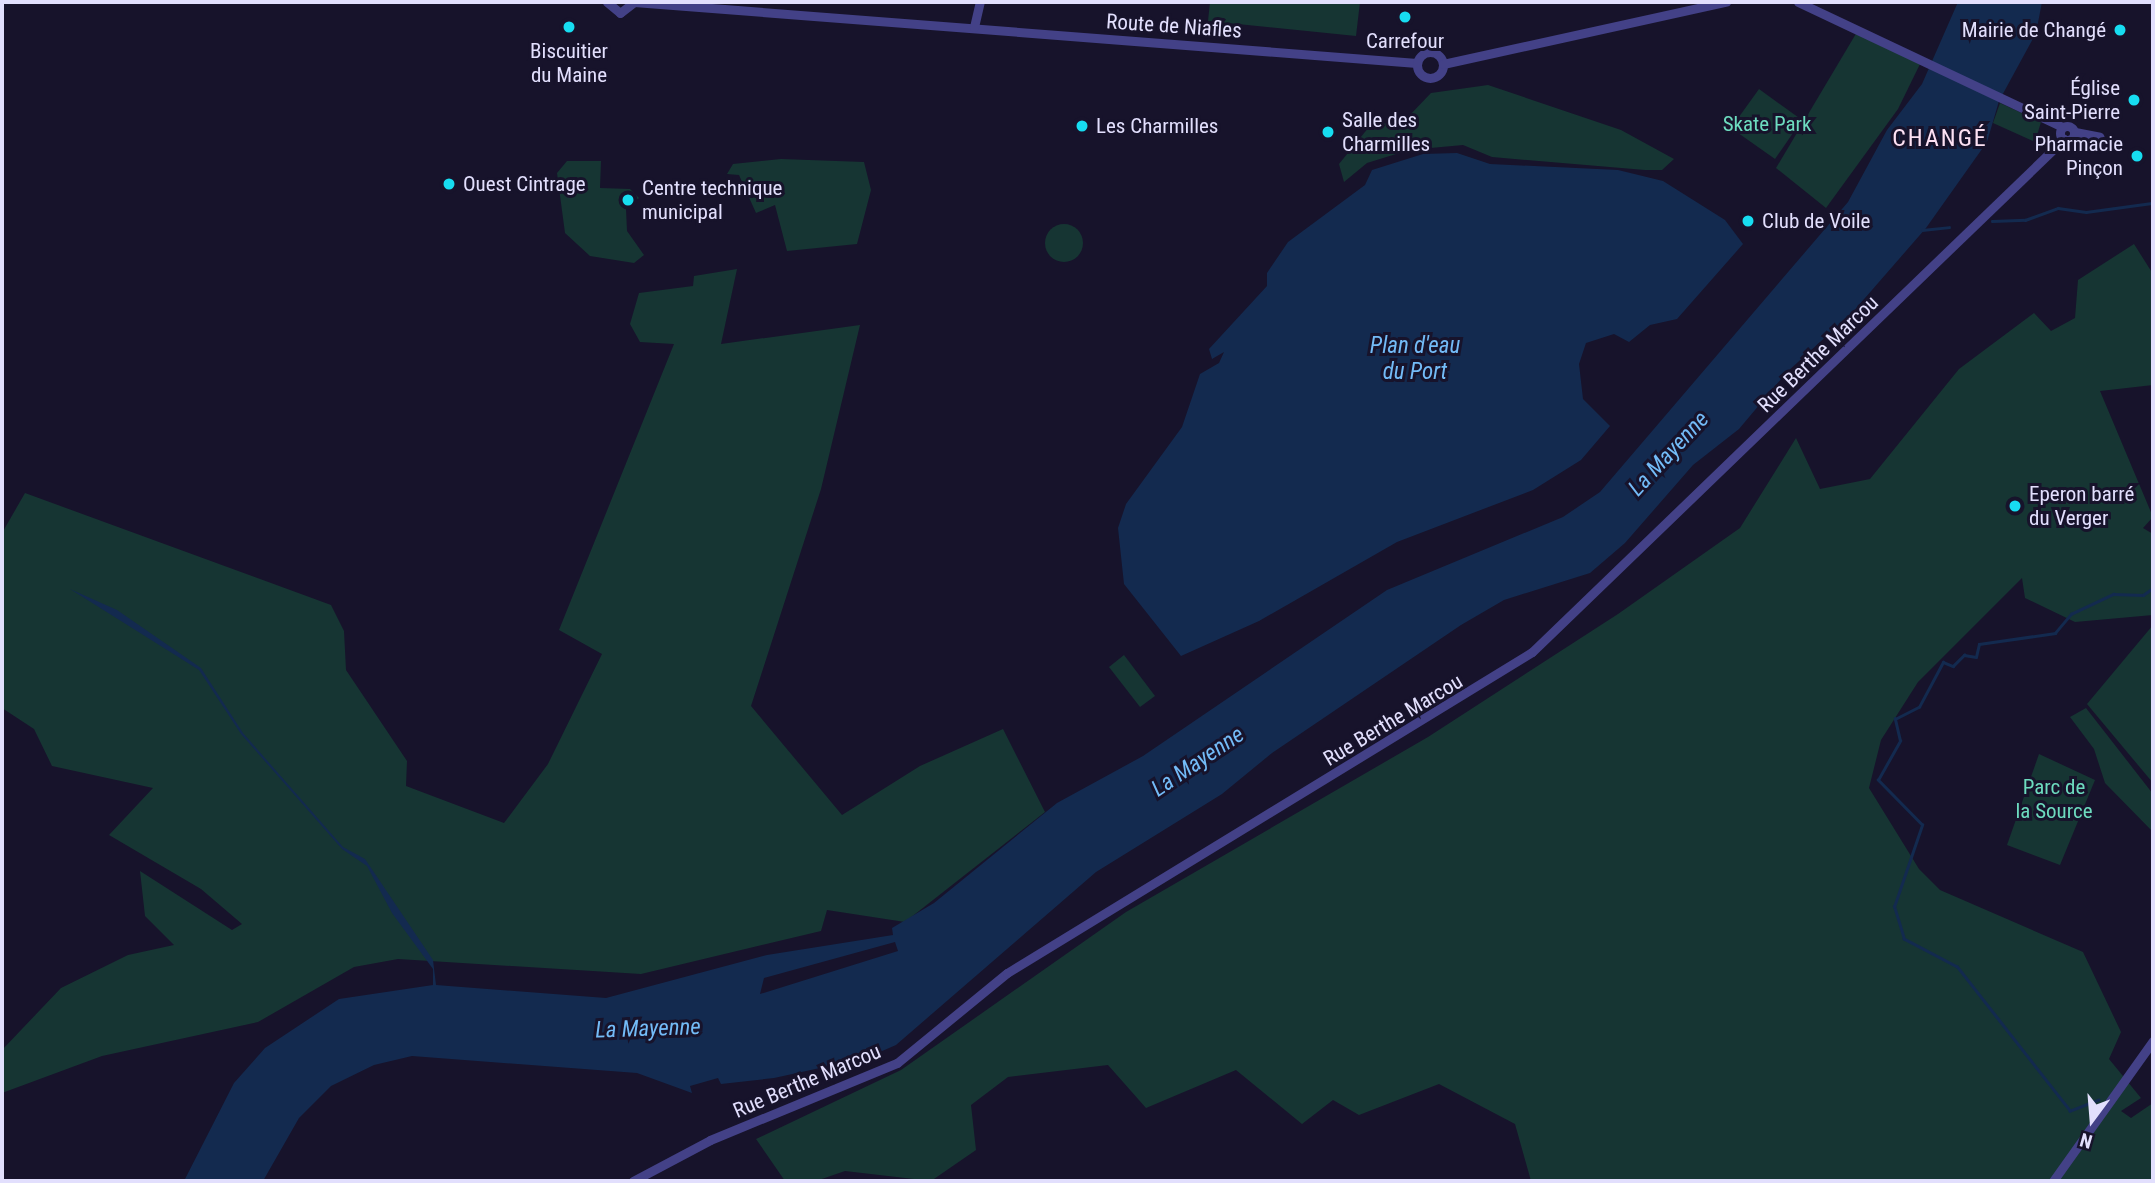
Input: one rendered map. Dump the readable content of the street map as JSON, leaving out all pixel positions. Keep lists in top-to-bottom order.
{
  "streets": {
    "street": ["Route de Niafles", "Rue Berthe Marcou"]
  },
  "districts": ["CHANGÉ"],
  "water": ["Plan d'eau du Port", "La Mayenne"],
  "parks": ["Skate Park", "Parc de la Source"],
  "places": [
    "Carrefour",
    "Biscuitier du Maine",
    "Mairie de Changé",
    "Église Saint-Pierre",
    "Les Charmilles",
    "Salle des Charmilles",
    "Pharmacie Pinçon",
    "Ouest Cintrage",
    "Centre technique municipal",
    "Club de Voile",
    "Eperon barré du Verger"
  ],
  "north": "bottom"
}
